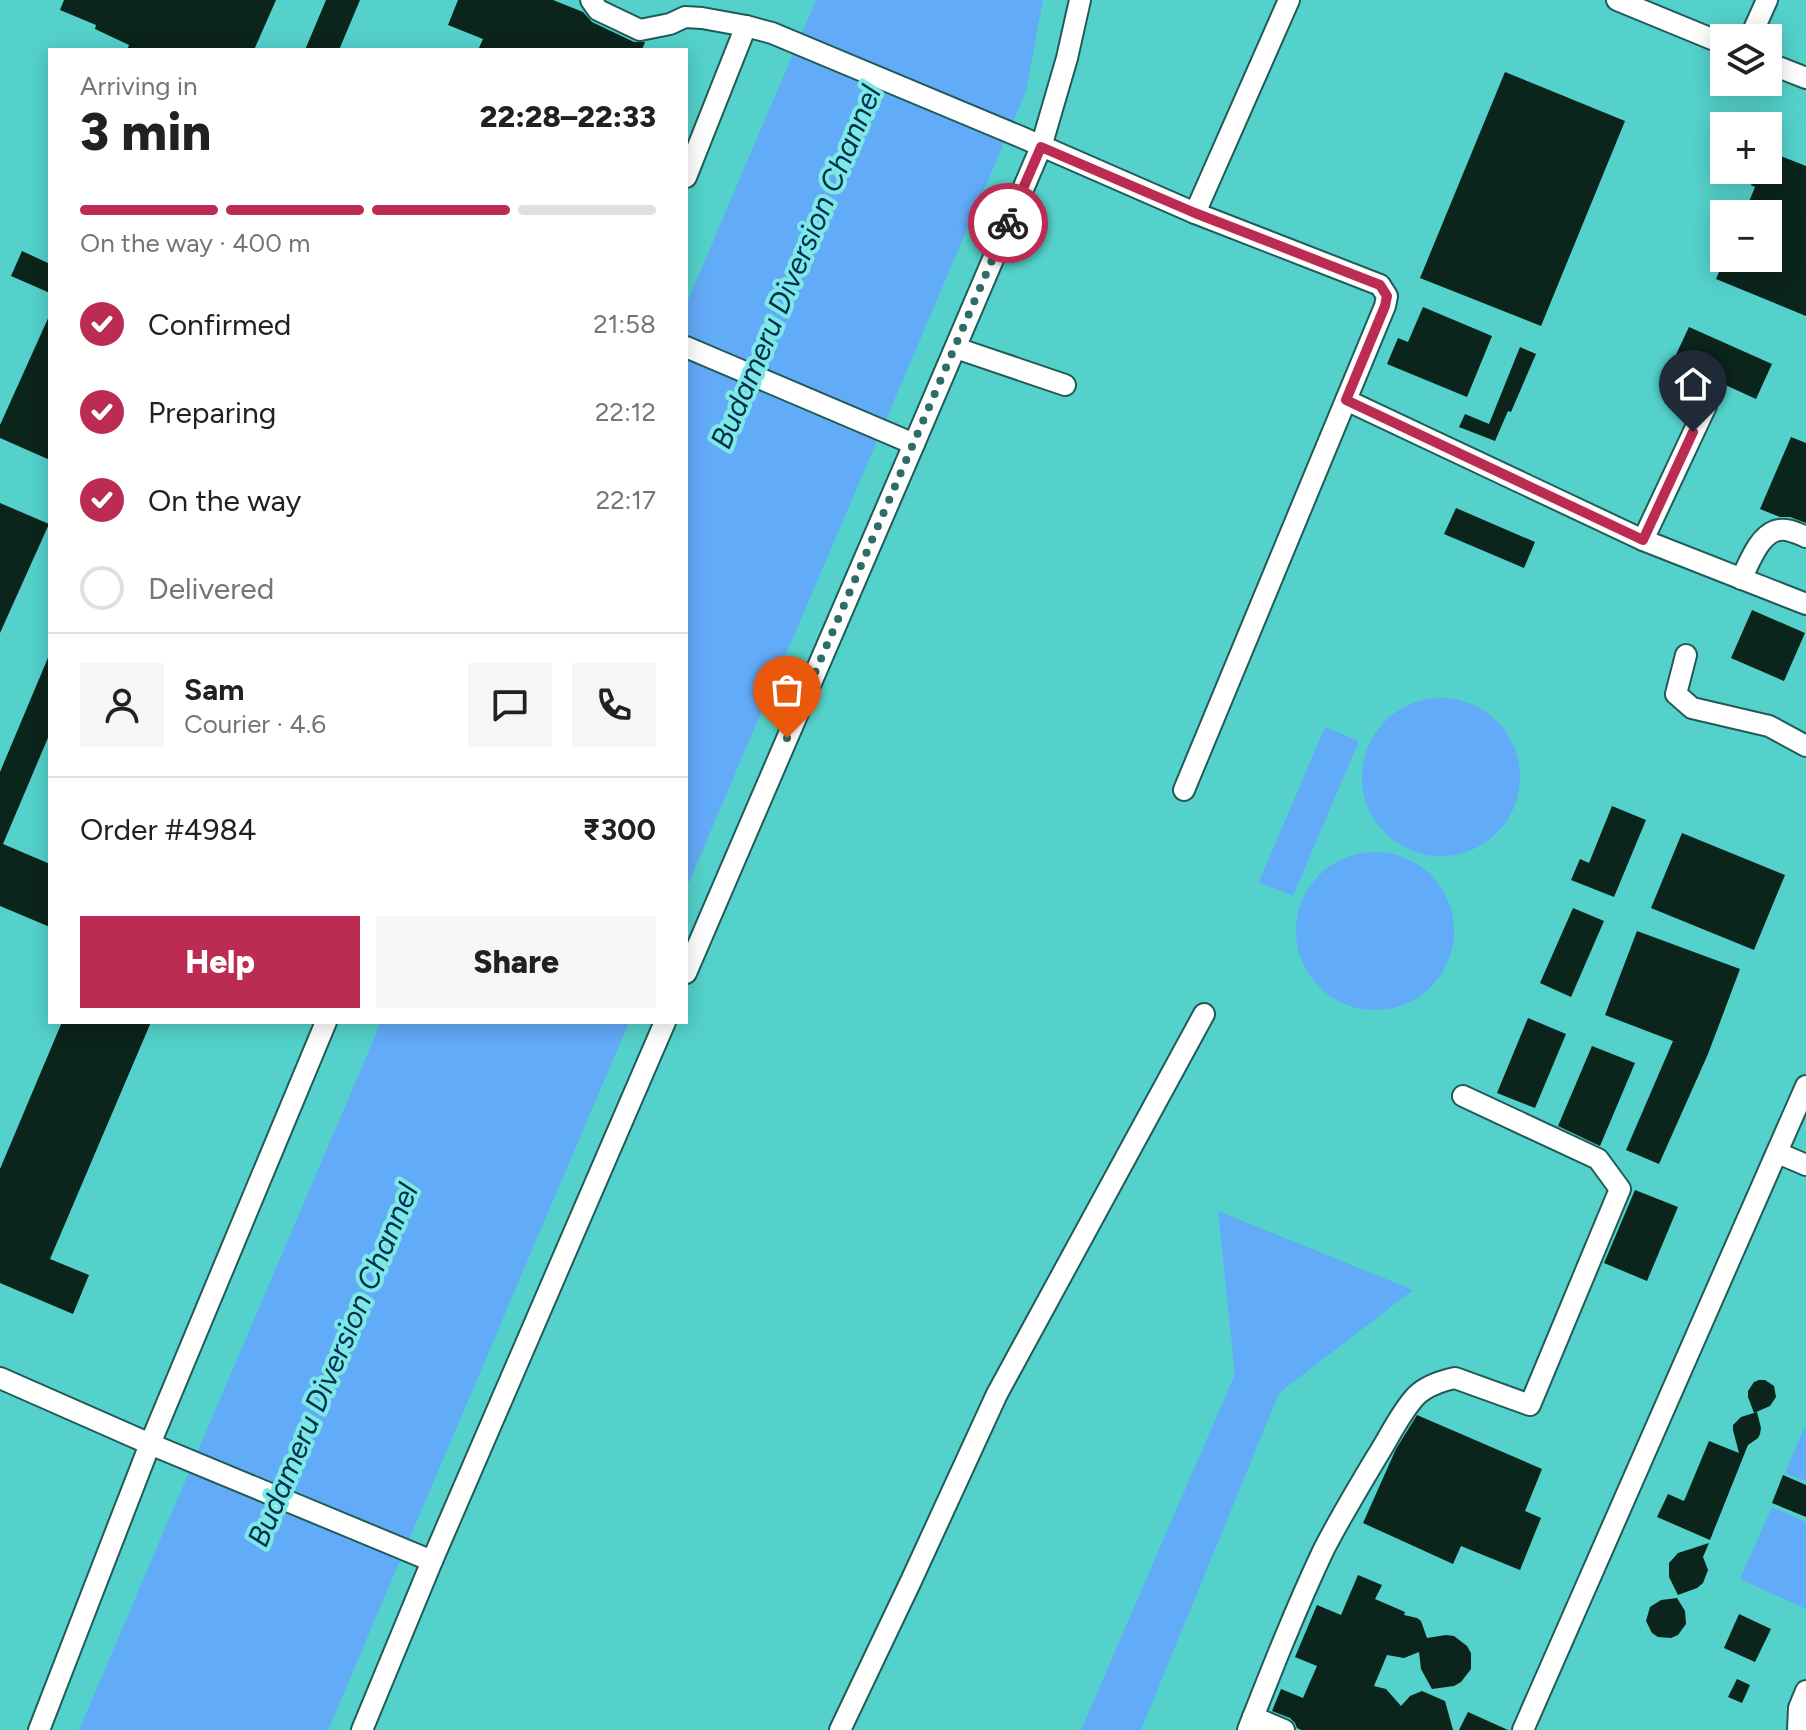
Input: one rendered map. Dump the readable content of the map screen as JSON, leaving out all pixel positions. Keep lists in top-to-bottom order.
{
  "water": ["Budameru Diversion Channel"],
  "page": {
    "map_buttons": ["+", "−"],
    "heading": ["3 min", "Arriving in", "22:28–22:33"],
    "panel": [
      "Sam",
      "Courier · 4.6",
      "Order #4984",
      "₹300"
    ],
    "bar": "On the way · 400 m",
    "list": [
      ["Confirmed", "21:58"],
      ["Preparing", "22:12"],
      ["On the way", "22:17"],
      "Delivered"
    ],
    "buttons": ["Help", "Share"]
  }
}
